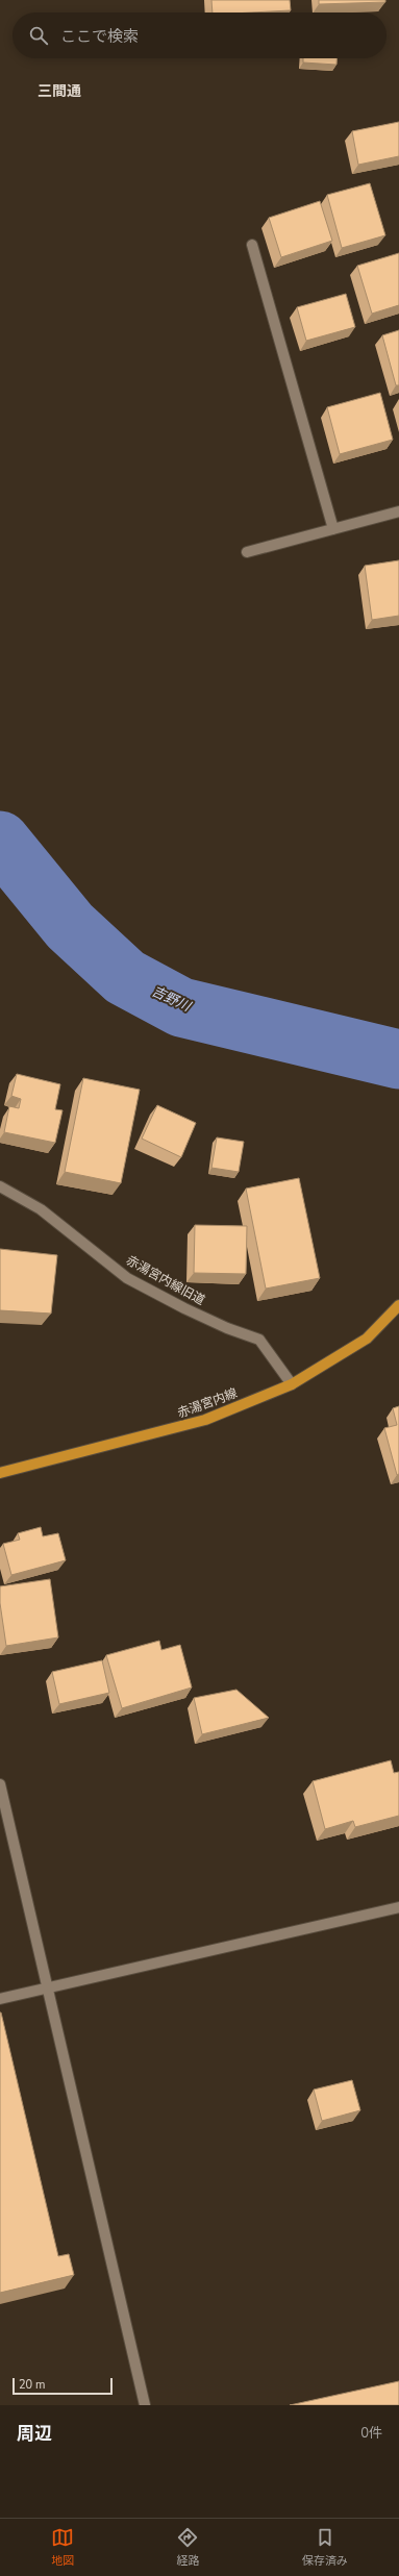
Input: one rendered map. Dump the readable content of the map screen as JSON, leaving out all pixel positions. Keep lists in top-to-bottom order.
{
  "streets": {
    "main road": ["赤湯宮内線"],
    "street": ["赤湯宮内線旧道"]
  },
  "crossings": [
    ["赤湯宮内線旧道", "赤湯宮内線"]
  ],
  "districts": ["三間通"],
  "water": ["吉野川"],
  "scale_bar": "20 m",
  "page": {
    "search": "ここで検索",
    "scale": "20 m",
    "heading": ["周辺", "0件"],
    "nav": ["地図", "経路", "保存済み"]
  }
}
